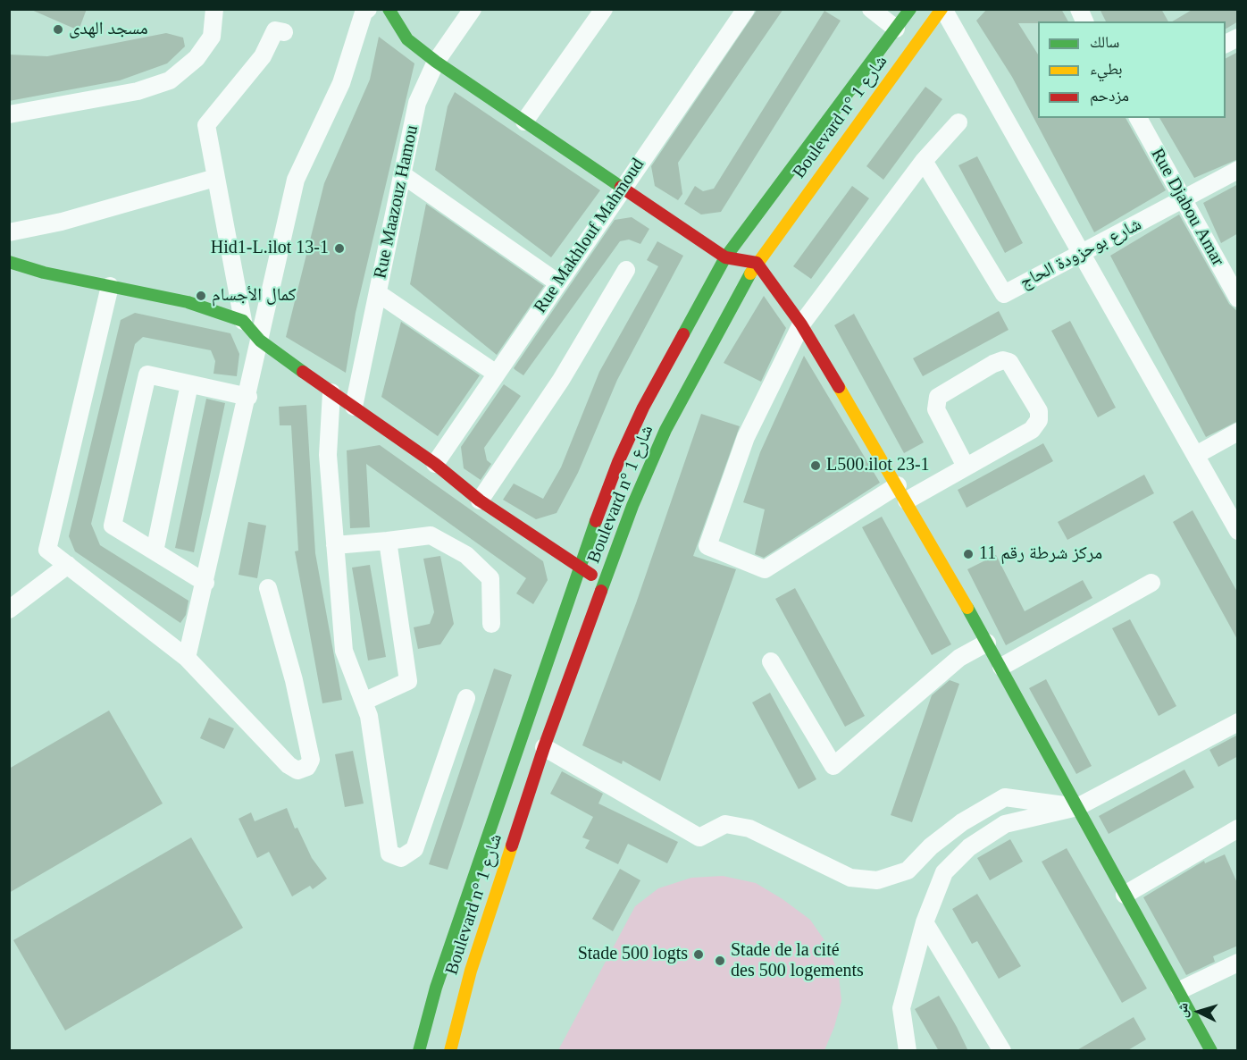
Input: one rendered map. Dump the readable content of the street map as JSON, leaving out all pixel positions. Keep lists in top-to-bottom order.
{
  "streets": {
    "main road": ["Boulevard n° شارع 1"],
    "street": [
      "Rue Maazouz Hamou",
      "Rue Djabou Amar",
      "Rue Makhlouf Mahmoud",
      "شارع بوحزودة الحاج"
    ]
  },
  "crossings": [
    ["Rue Djabou Amar", "شارع بوحزودة الحاج"]
  ],
  "places": [
    "مسجد الهدى",
    "Hid1-L.ilot 13-1",
    "كمال الأجسام",
    "L500.ilot 23-1",
    "مركز شرطة رقم 11",
    "Stade 500 logts",
    "Stade de la cité des 500 logements"
  ],
  "legend": ["سالك", "بطيء", "مزدحم"],
  "north": "left"
}
